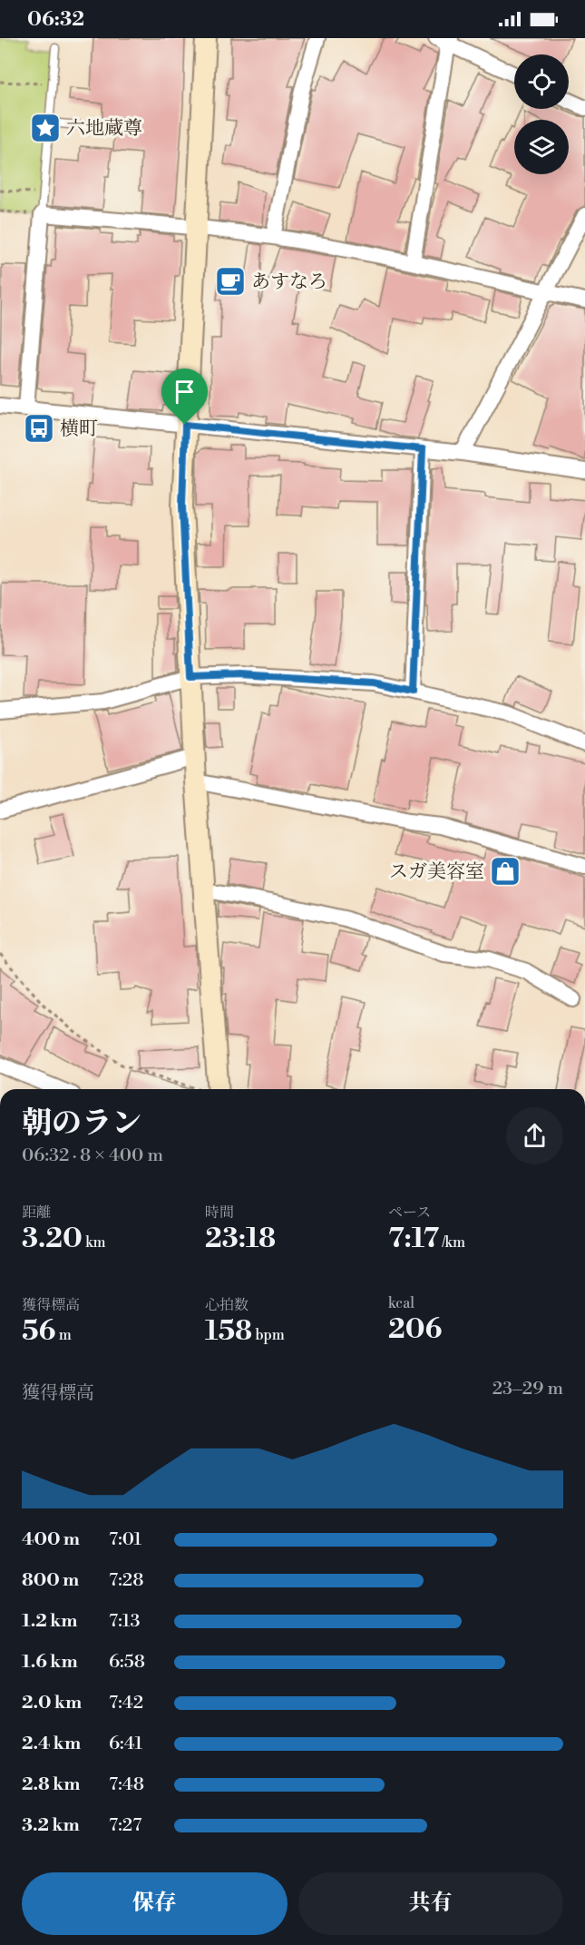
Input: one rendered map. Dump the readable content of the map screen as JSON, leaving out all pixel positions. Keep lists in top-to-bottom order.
{
  "places": {
    "place": ["六地蔵尊"],
    "cafe": ["あすなろ"],
    "bus stop": ["横町"],
    "shop": ["スガ美容室"]
  },
  "page": {
    "status": "06:32",
    "heading": ["朝のラン", "06:32 · 8 × 400 m"],
    "stats": [
      ["距離", "3.20 km"],
      ["時間", "23:18"],
      ["ペース", "7:17 /km"],
      ["獲得標高", "56 m"],
      ["心拍数", "158 bpm"],
      ["kcal", "206"]
    ],
    "chart": ["獲得標高", "23–29 m"],
    "list": [
      {
        "name": "400 m",
        "note": "7:01"
      },
      {
        "name": "800 m",
        "note": "7:28"
      },
      {
        "name": "1.2 km",
        "note": "7:13"
      },
      {
        "name": "1.6 km",
        "note": "6:58"
      },
      {
        "name": "2.0 km",
        "note": "7:42"
      },
      {
        "name": "2.4 km",
        "note": "6:41"
      },
      {
        "name": "2.8 km",
        "note": "7:48"
      },
      {
        "name": "3.2 km",
        "note": "7:27"
      }
    ],
    "buttons": ["保存", "共有"]
  }
}
